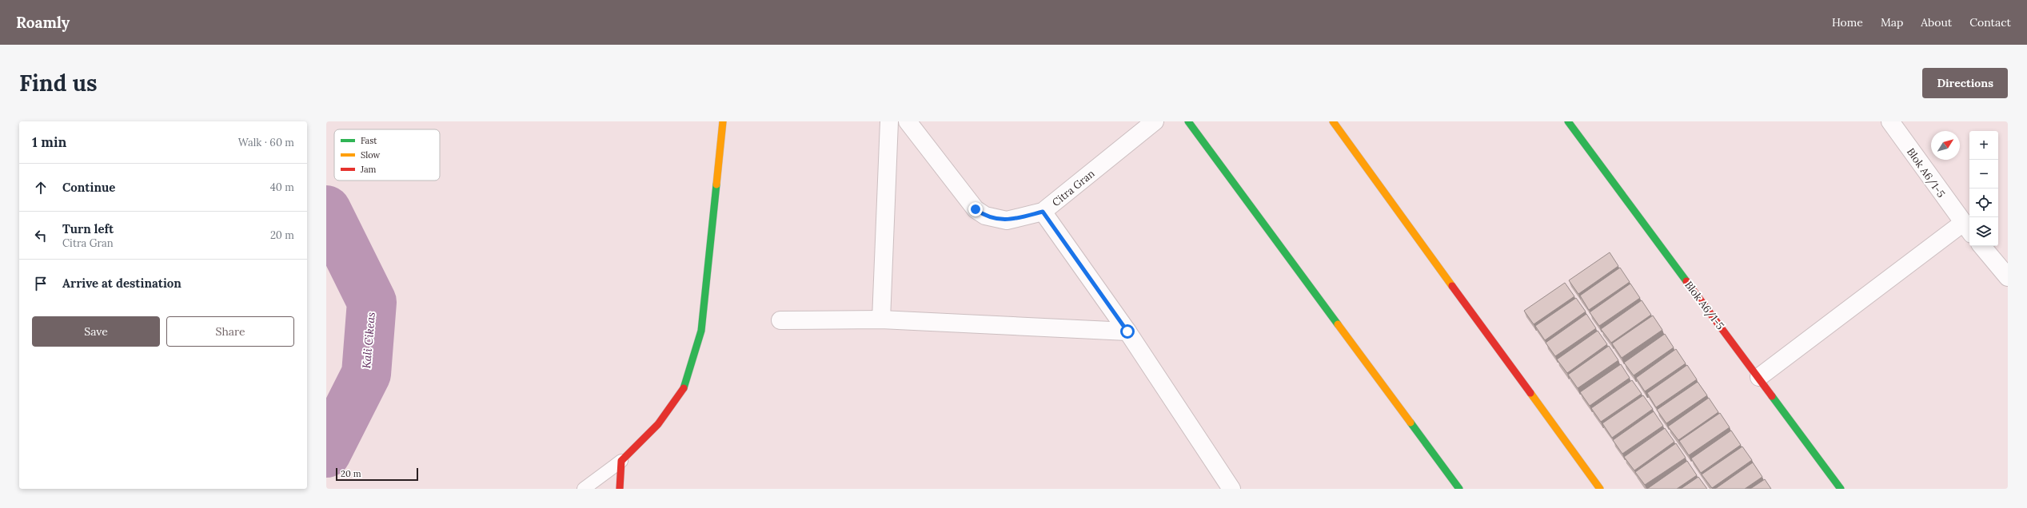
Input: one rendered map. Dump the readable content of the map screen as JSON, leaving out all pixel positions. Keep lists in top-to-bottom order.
{
  "streets": {
    "street": ["Blok A6/1-5", "Citra Gran"]
  },
  "water": ["Kali Cikeas"],
  "legend": ["Fast", "Slow", "Jam"],
  "scale_bar": "20 m",
  "north": "top right",
  "page": {
    "header": "Roamly",
    "nav": [
      "Home",
      "Map",
      "About",
      "Contact"
    ],
    "buttons": [
      "Directions",
      ["Save", "Share"]
    ],
    "title": "Find us",
    "heading": ["1 min", "Walk · 60 m"],
    "map_buttons": ["+", "−"],
    "list": [
      ["Continue", "40 m"],
      ["Turn left", "Citra Gran", "20 m"],
      "Arrive at destination"
    ],
    "scale": "20 m"
  }
}
